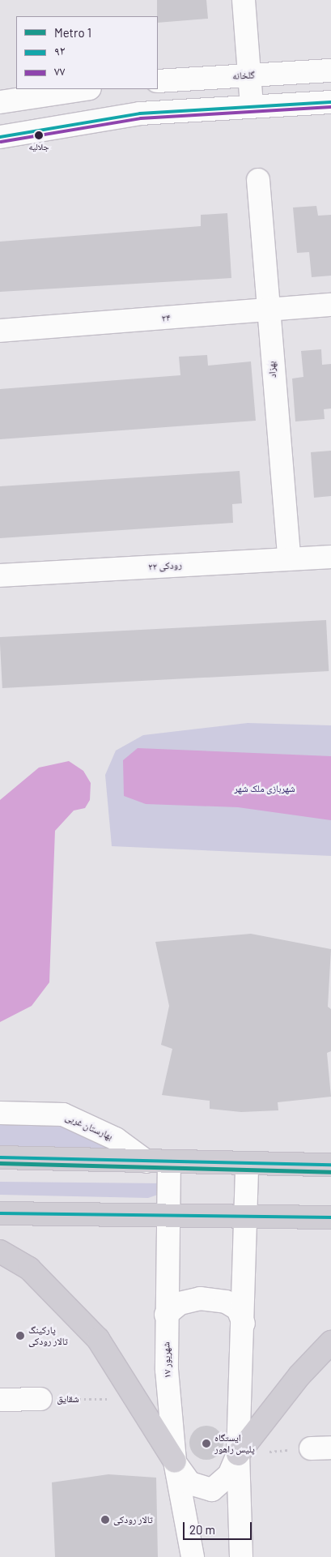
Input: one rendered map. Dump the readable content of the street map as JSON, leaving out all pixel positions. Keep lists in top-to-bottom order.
{
  "streets": {
    "main road": [
      "گلخانه",
      "۲۴",
      "بهزاد",
      "رودکی ۲۲",
      "بهارستان غربی",
      "۱۷ شهریور"
    ],
    "path": ["شقایق"]
  },
  "crossings": [
    ["۲۴", "بهزاد"],
    ["بهزاد", "رودکی ۲۲"]
  ],
  "parks": ["شهربازی ملک شهر"],
  "places": [
    "جلالیه",
    "پارکینگ تالار رودکی",
    "ایستگاه پلیس راهور",
    "تالار رودکی"
  ],
  "lines": ["transit line ۹۲", "transit line ۷۷", "metro line 1"],
  "legend": ["Metro 1", "۹۲", "۷۷"],
  "scale_bar": "20 m"
}
